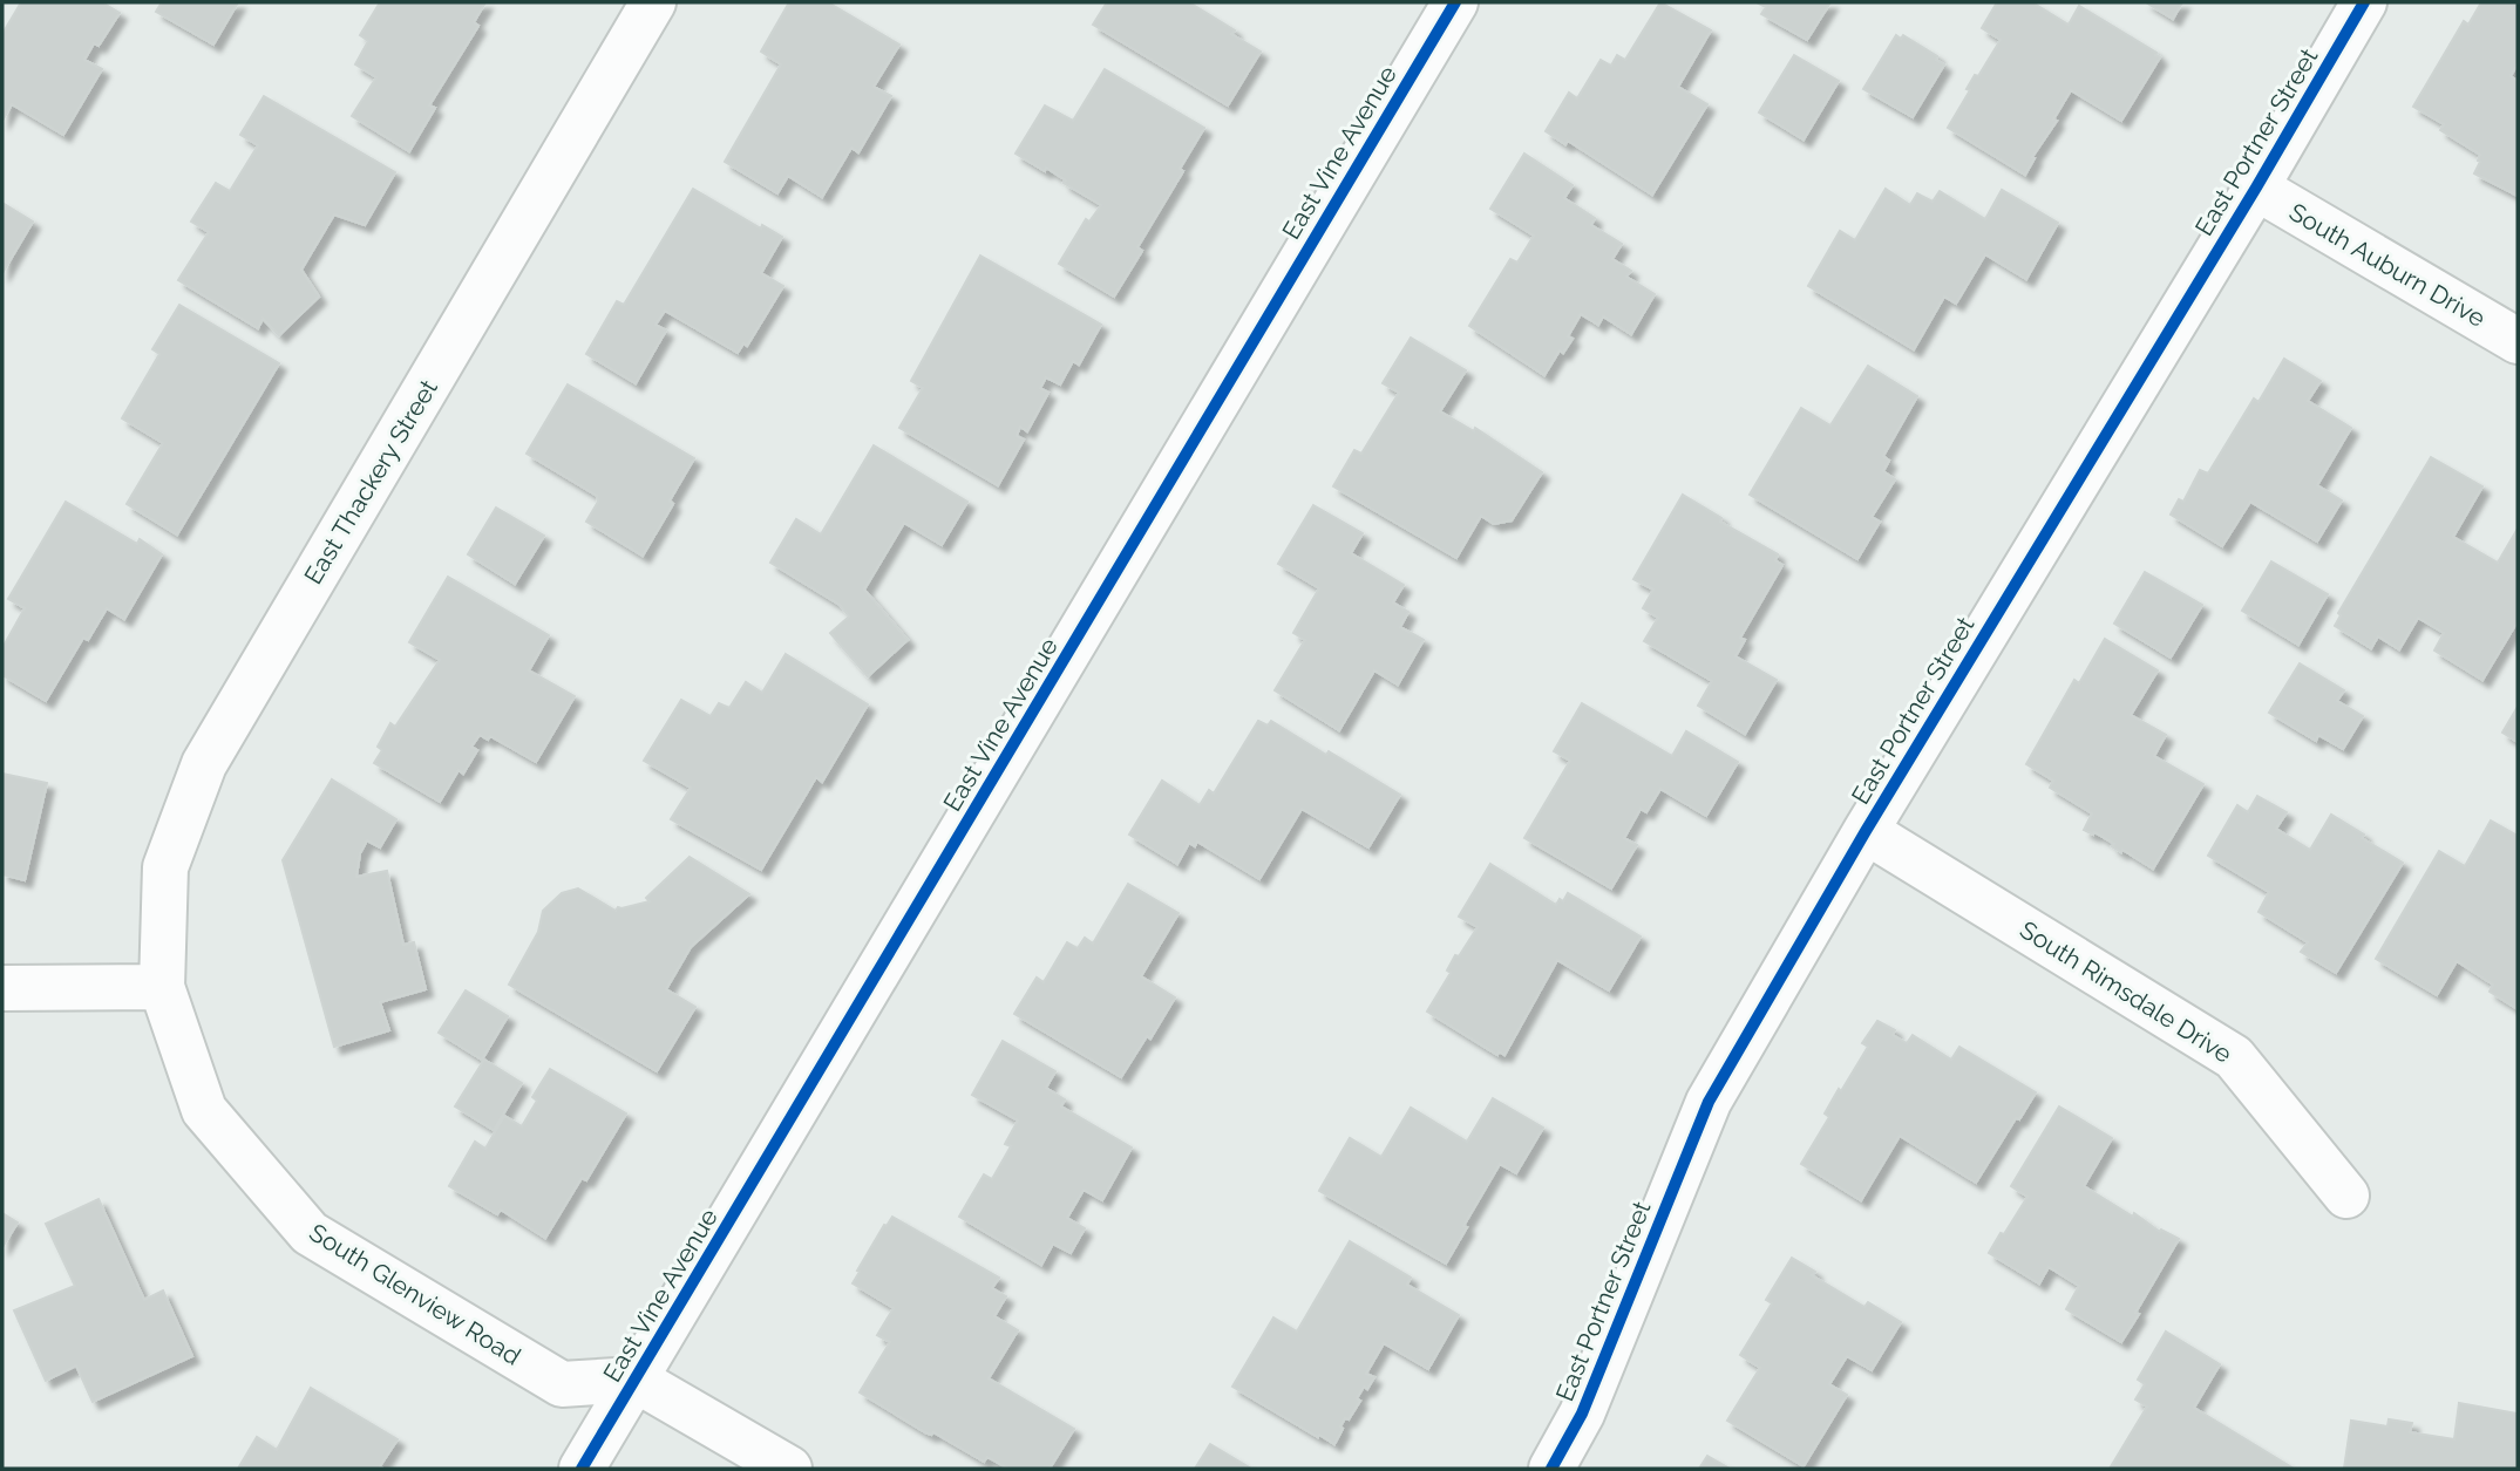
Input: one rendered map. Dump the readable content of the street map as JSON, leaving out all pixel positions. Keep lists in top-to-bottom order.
{
  "streets": {
    "street": [
      "East Portner Street",
      "East Vine Avenue",
      "South Auburn Drive",
      "East Thackery Street",
      "South Rimsdale Drive",
      "South Glenview Road"
    ]
  },
  "crossings": [
    ["East Portner Street", "South Auburn Drive"],
    ["East Portner Street", "South Rimsdale Drive"],
    ["East Vine Avenue", "South Glenview Road"],
    ["East Thackery Street", "South Glenview Road"]
  ]
}
